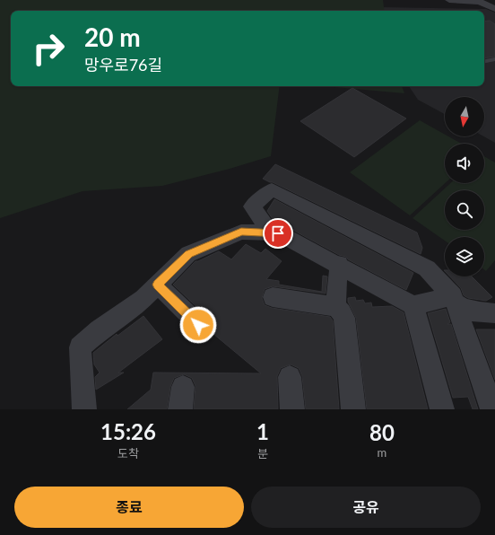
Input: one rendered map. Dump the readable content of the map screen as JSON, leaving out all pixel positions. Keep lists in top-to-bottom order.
{
  "north": "bottom",
  "page": {
    "turn": ["20 m", "망우로76길"],
    "eta": [
      "15:26",
      "도착",
      "1",
      "분",
      "80",
      "m"
    ],
    "buttons": ["종료", "공유"]
  }
}
